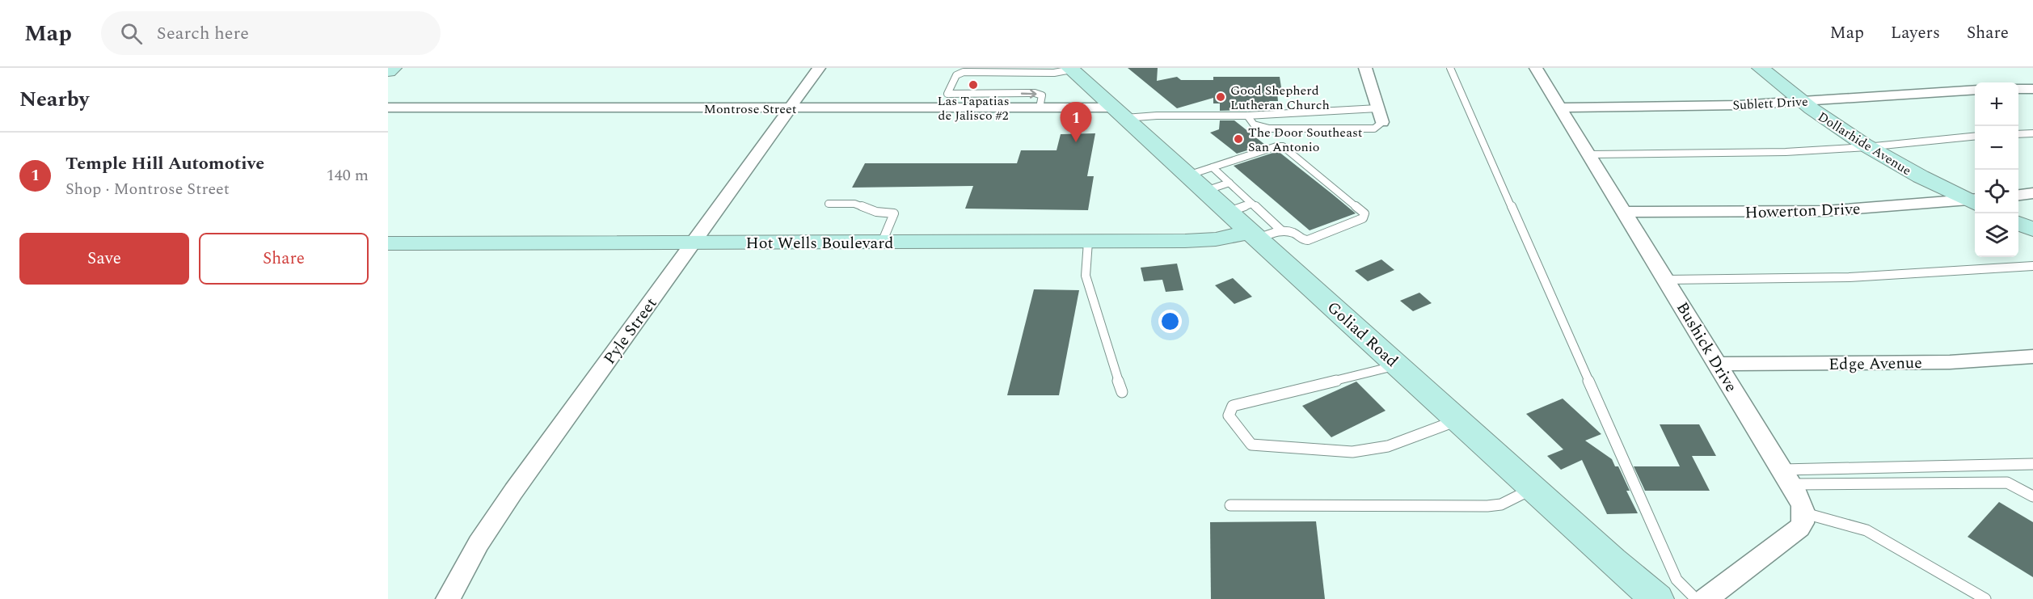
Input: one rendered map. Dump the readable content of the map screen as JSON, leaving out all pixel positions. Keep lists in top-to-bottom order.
{
  "streets": {
    "street": [
      "Sublett Drive",
      "Montrose Street",
      "Dollarhide Avenue",
      "Howerton Drive",
      "Hot Wells Boulevard",
      "Pyle Street",
      "Goliad Road",
      "Bushick Drive",
      "Edge Avenue"
    ]
  },
  "crossings": [
    ["Sublett Drive", "Dollarhide Avenue"],
    ["Sublett Drive", "Bushick Drive"],
    ["Montrose Street", "Pyle Street"],
    ["Montrose Street", "Goliad Road"],
    ["Dollarhide Avenue", "Howerton Drive"],
    ["Howerton Drive", "Bushick Drive"],
    ["Hot Wells Boulevard", "Pyle Street"],
    ["Hot Wells Boulevard", "Goliad Road"],
    ["Bushick Drive", "Edge Avenue"]
  ],
  "places": ["Las Tapatias de Jalisco #2", "Good Shepherd Lutheran Church", "The Door Southeast San Antonio"],
  "page": {
    "header": "Map",
    "search": "Search here",
    "nav": ["Map", "Layers", "Share"],
    "heading": "Nearby",
    "map_buttons": ["+", "−"],
    "pins": "1",
    "list": [
      {
        "mark": "1",
        "name": "Temple Hill Automotive",
        "note": "Shop · Montrose Street",
        "value": "140 m"
      }
    ],
    "buttons": ["Save", "Share"]
  }
}
